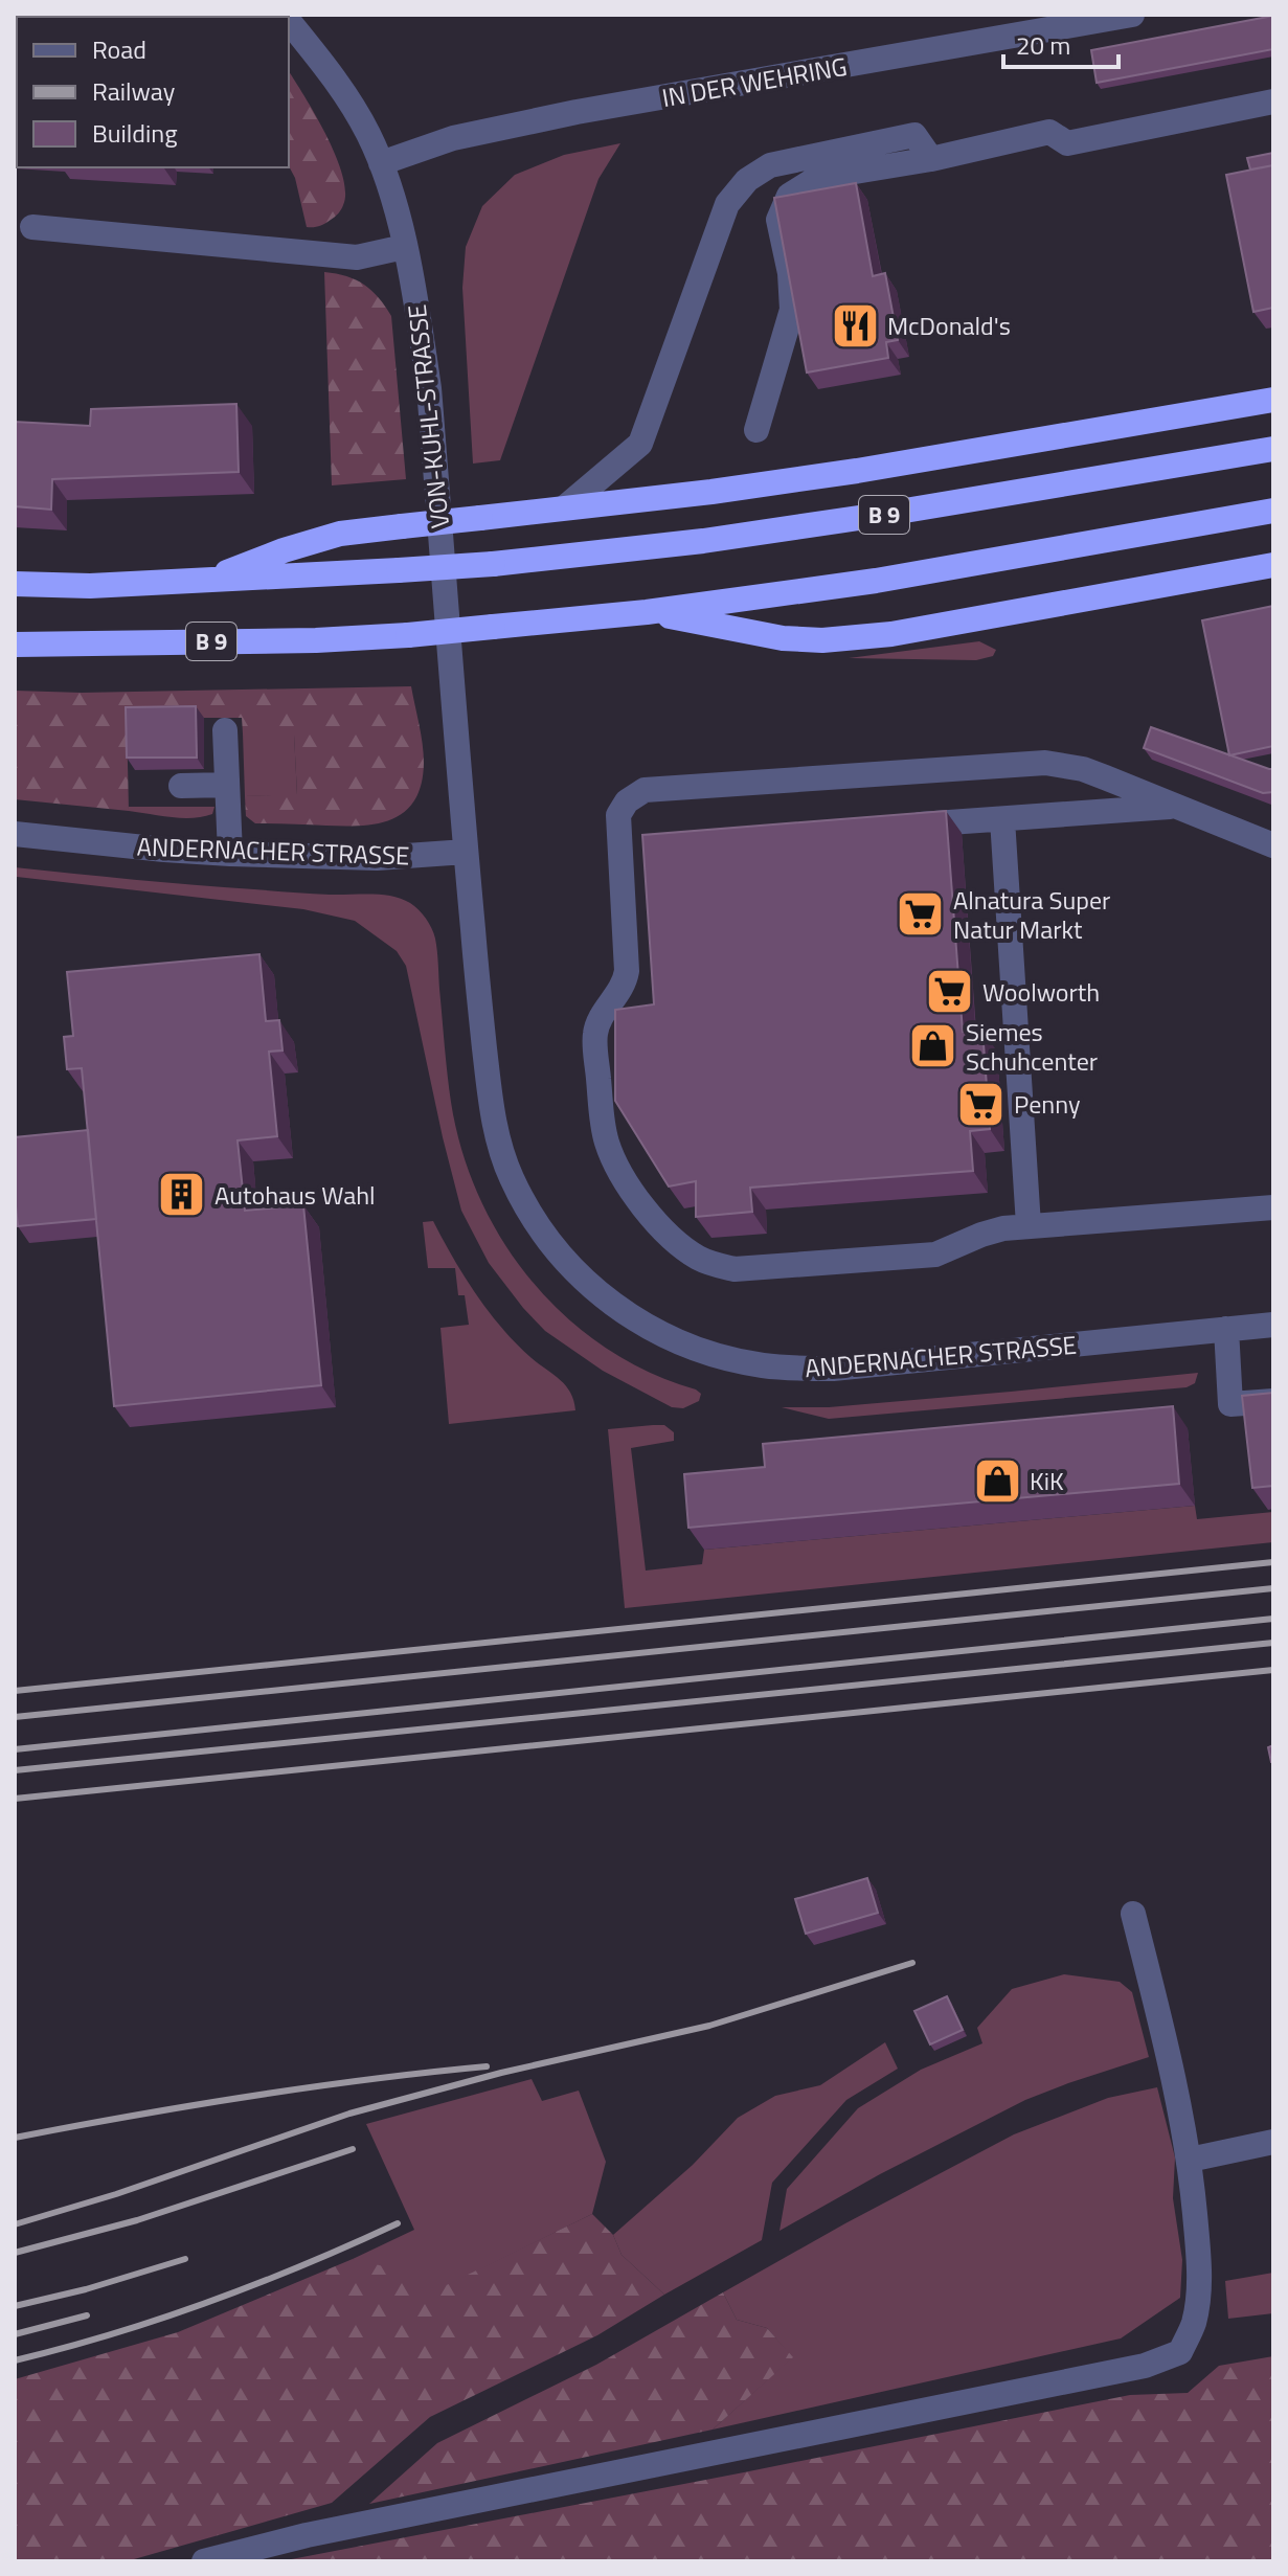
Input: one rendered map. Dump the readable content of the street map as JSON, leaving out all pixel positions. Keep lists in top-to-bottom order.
{
  "streets": {
    "highway": ["B 9"],
    "street": ["IN DER WEHRING", "VON-KUHL-STRASSE", "ANDERNACHER STRASSE"]
  },
  "crossings": [
    ["IN DER WEHRING", "VON-KUHL-STRASSE"],
    ["VON-KUHL-STRASSE", "ANDERNACHER STRASSE"]
  ],
  "places": {
    "restaurant": ["McDonald's"],
    "supermarket": ["Alnatura Super Natur Markt", "Woolworth", "Penny"],
    "shop": ["Siemes Schuhcenter", "KiK"],
    "building": ["Autohaus Wahl"]
  },
  "legend": ["Road", "Railway", "Building"],
  "scale_bar": "20 m"
}
